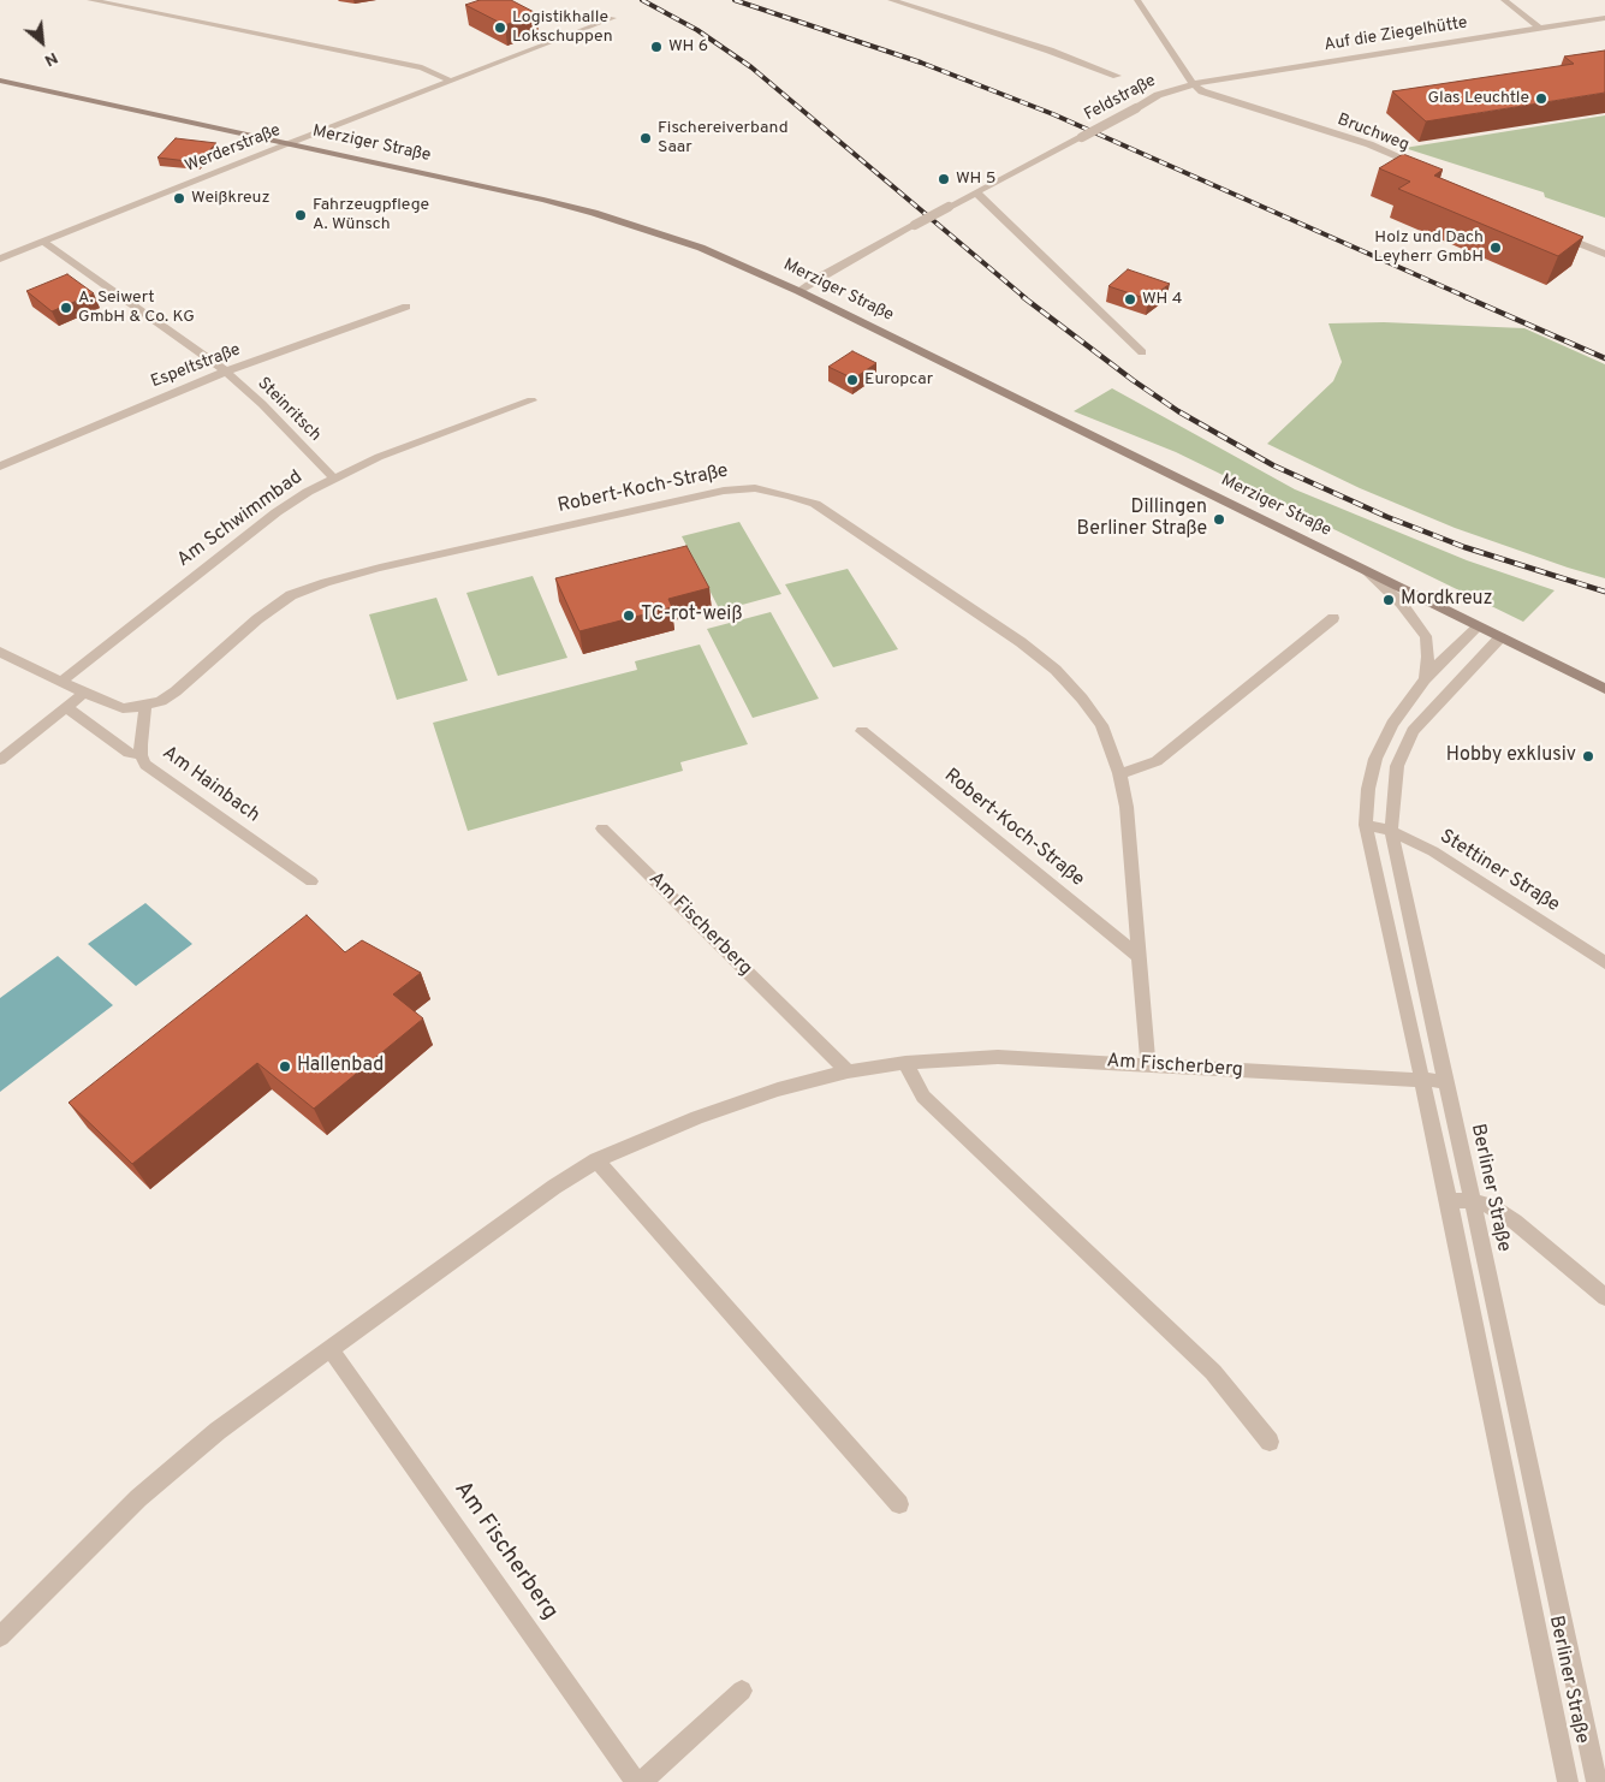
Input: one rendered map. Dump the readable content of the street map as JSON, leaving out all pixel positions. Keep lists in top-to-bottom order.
{
  "streets": {
    "main road": ["Merziger Straße"],
    "street": [
      "Auf die Ziegelhütte",
      "Feldstraße",
      "Bruchweg",
      "Werderstraße",
      "Espeltstraße",
      "Steinritsch",
      "Robert-Koch-Straße",
      "Am Schwimmbad",
      "Am Hainbach",
      "Stettiner Straße",
      "Am Fischerberg",
      "Berliner Straße"
    ]
  },
  "crossings": [
    ["Auf die Ziegelhütte", "Feldstraße"],
    ["Auf die Ziegelhütte", "Bruchweg"],
    ["Feldstraße", "Bruchweg"],
    ["Feldstraße", "Merziger Straße"],
    ["Merziger Straße", "Werderstraße"],
    ["Merziger Straße", "Berliner Straße"],
    ["Werderstraße", "Steinritsch"],
    ["Espeltstraße", "Steinritsch"],
    ["Steinritsch", "Am Schwimmbad"],
    ["Robert-Koch-Straße", "Am Hainbach"],
    ["Robert-Koch-Straße", "Am Fischerberg"],
    ["Stettiner Straße", "Berliner Straße"],
    ["Am Fischerberg", "Berliner Straße"]
  ],
  "places": [
    "Logistikhalle Lokschuppen",
    "WH 6",
    "Glas Leuchtle",
    "Fischereiverband Saar",
    "WH 5",
    "Weißkreuz",
    "Fahrzeugpflege A. Wünsch",
    "Holz und Dach Leyherr GmbH",
    "WH 4",
    "A. Seiwert GmbH & Co. KG",
    "Europcar",
    "Dillingen Berliner Straße",
    "Mordkreuz",
    "TC-rot-weiß",
    "Hobby exklusiv",
    "Hallenbad"
  ],
  "north": "bottom right"
}
